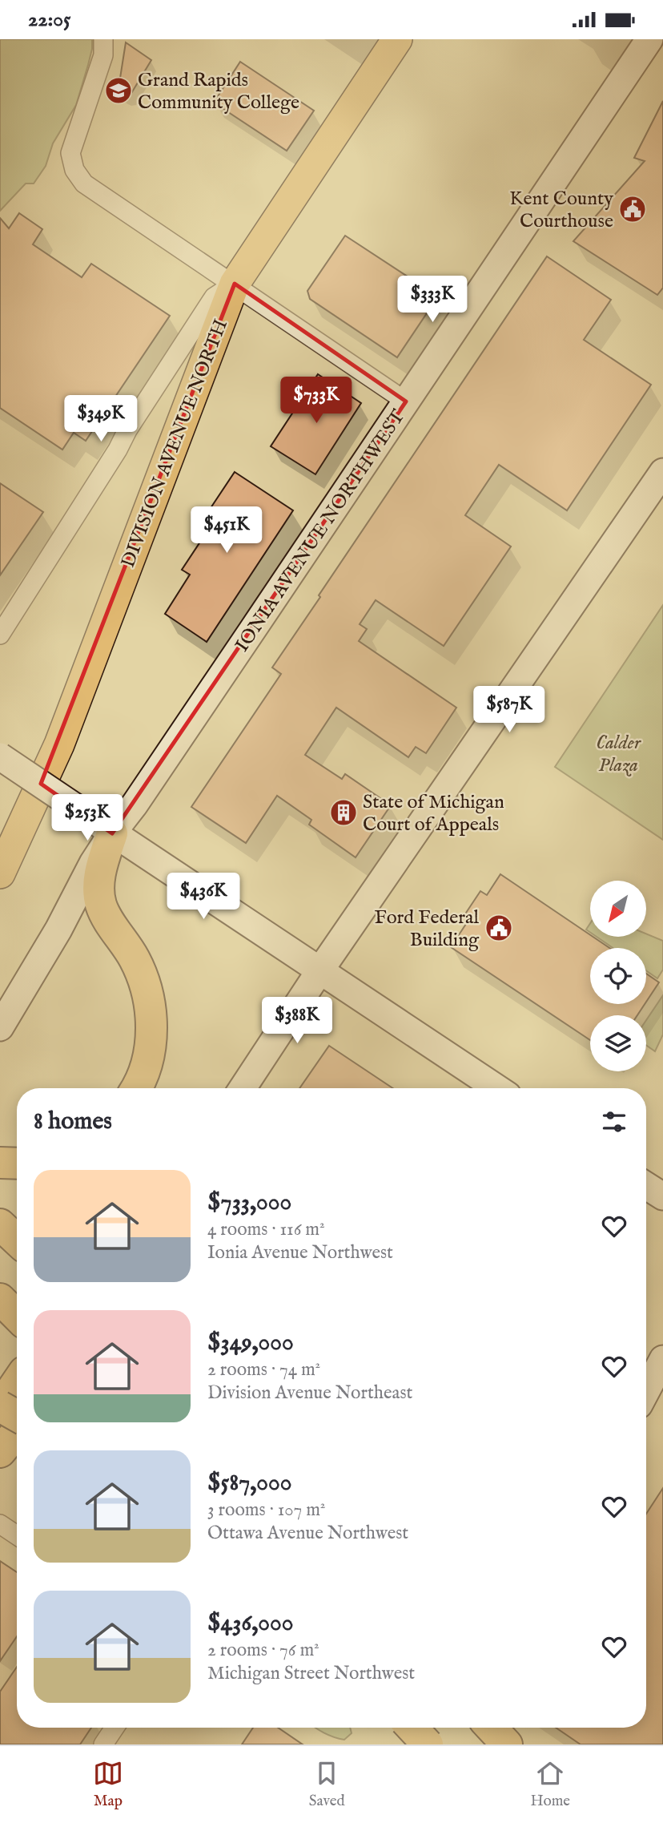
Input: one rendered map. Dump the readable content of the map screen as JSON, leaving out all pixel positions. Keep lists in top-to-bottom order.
{
  "streets": {
    "main road": ["DIVISION AVENUE NORTH"],
    "street": ["IONIA AVENUE NORTHWEST"]
  },
  "parks": ["Calder Plaza"],
  "places": {
    "school or university": ["Grand Rapids Community College"],
    "public building": ["Kent County Courthouse", "Ford Federal Building"],
    "building": ["State of Michigan Court of Appeals"]
  },
  "north": "bottom left",
  "page": {
    "status": "22:05",
    "price": [
      "$333K",
      "$733K",
      "$349K",
      "$451K",
      "$587K",
      "$253K",
      "$436K",
      "$388K"
    ],
    "heading": "8 homes",
    "list": [
      {
        "name": "$733,000",
        "note": "4 rooms · 116 m² · Ionia Avenue Northwest"
      },
      {
        "name": "$349,000",
        "note": "2 rooms · 74 m² · Division Avenue Northeast"
      },
      {
        "name": "$587,000",
        "note": "3 rooms · 107 m² · Ottawa Avenue Northwest"
      },
      {
        "name": "$436,000",
        "note": "2 rooms · 76 m² · Michigan Street Northwest"
      }
    ],
    "tabs": ["Map", "Saved", "Home"]
  }
}
